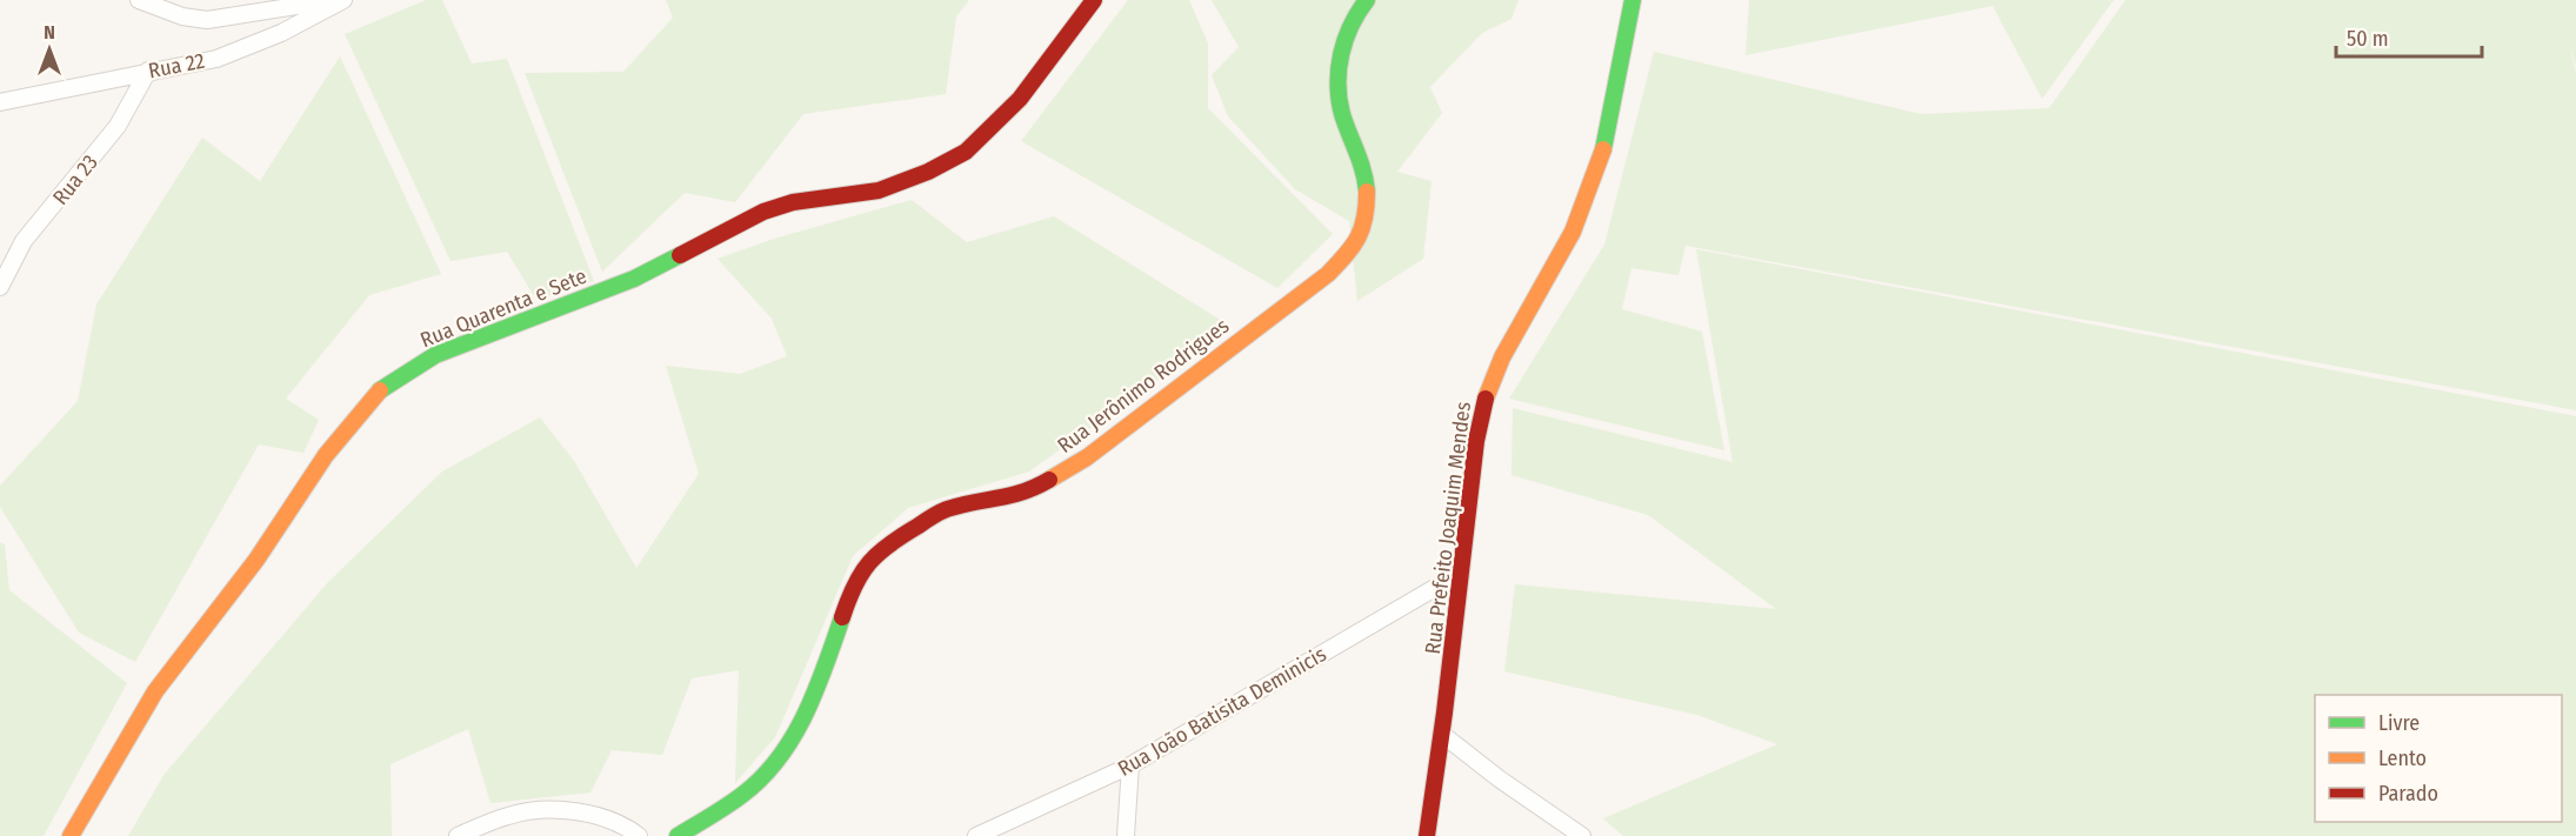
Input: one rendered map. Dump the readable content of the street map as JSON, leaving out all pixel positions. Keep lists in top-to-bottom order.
{
  "streets": {
    "street": [
      "Rua 22",
      "Rua 23",
      "Rua Quarenta e Sete",
      "Rua Jerônimo Rodrigues",
      "Rua Prefeito Joaquim Mendes",
      "Rua João Batisita Deminicis"
    ]
  },
  "crossings": [
    ["Rua 22", "Rua 23"],
    ["Rua Prefeito Joaquim Mendes", "Rua João Batisita Deminicis"]
  ],
  "legend": ["Livre", "Lento", "Parado"],
  "scale_bar": "50 m",
  "north": "top"
}
